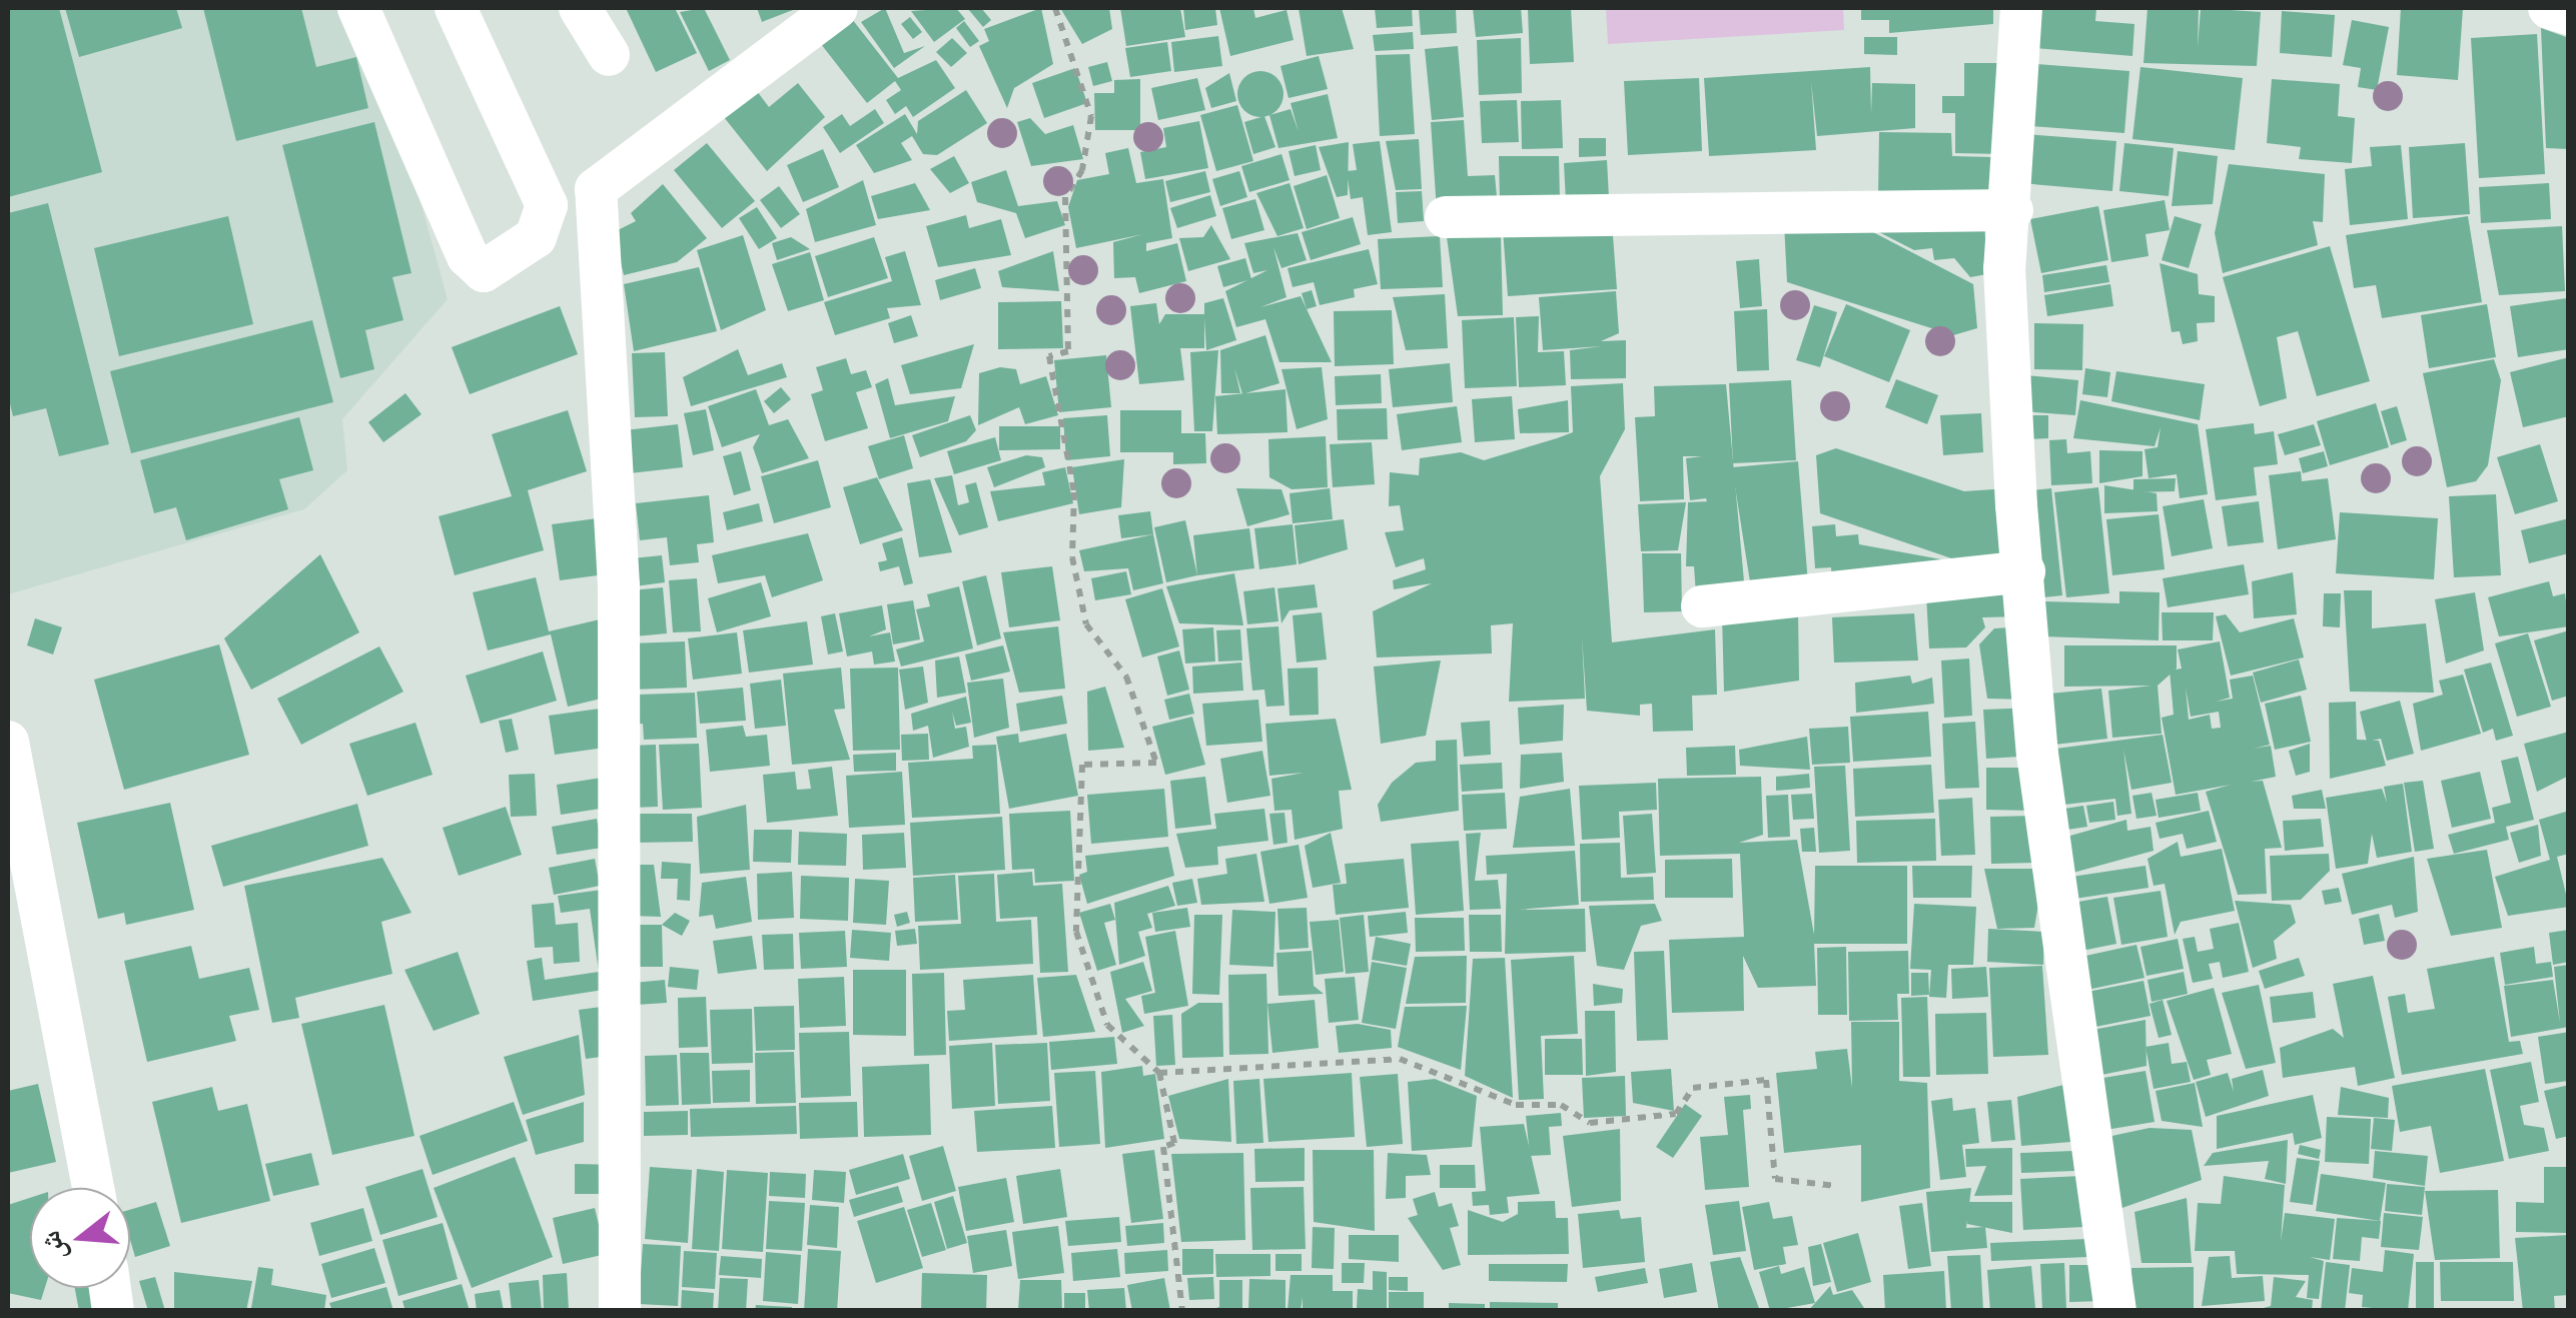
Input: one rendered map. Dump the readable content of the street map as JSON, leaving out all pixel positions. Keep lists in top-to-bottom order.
{
  "north": "left"
}
